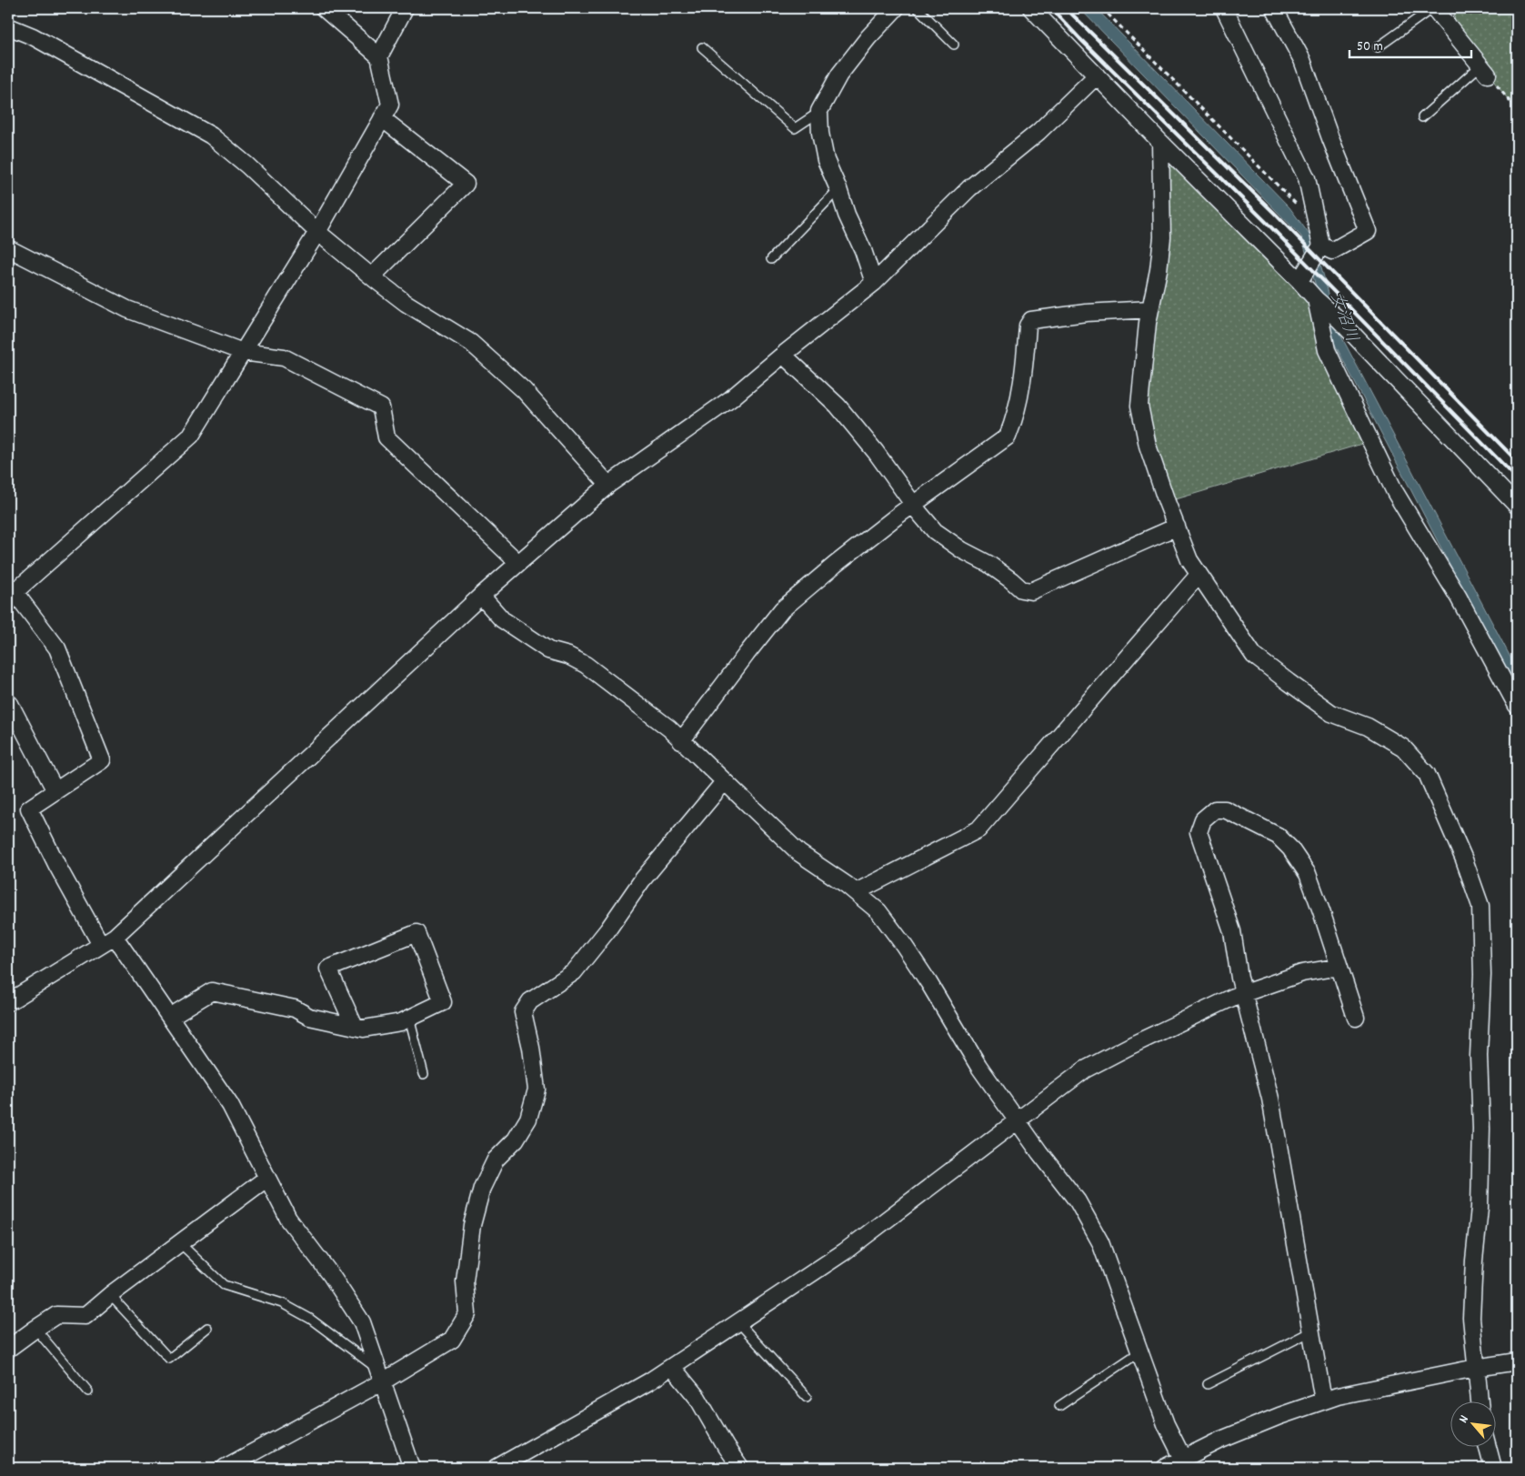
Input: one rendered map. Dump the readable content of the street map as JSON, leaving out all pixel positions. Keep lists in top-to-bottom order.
{
  "water": ["女沼川"],
  "scale_bar": "50 m",
  "north": "top left"
}
